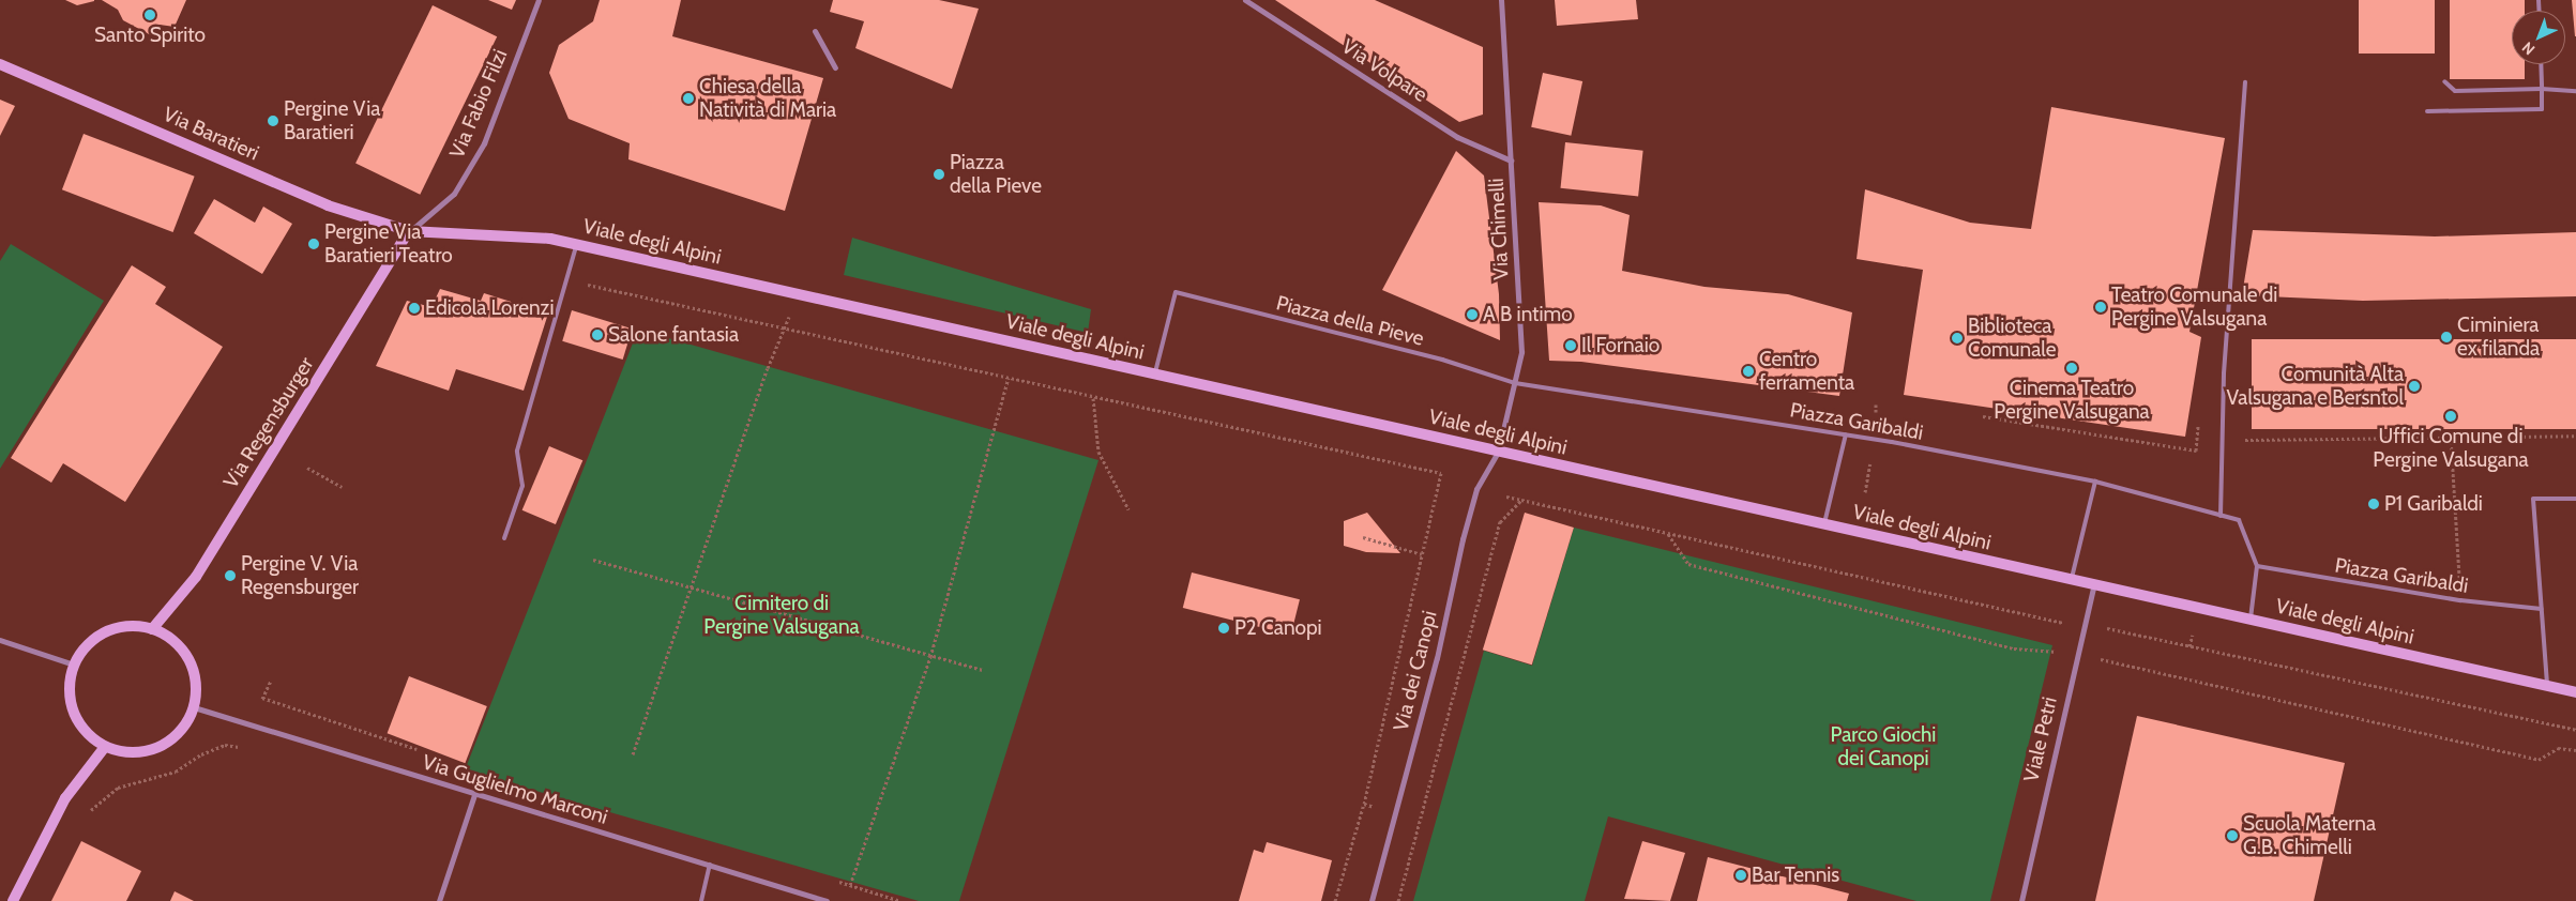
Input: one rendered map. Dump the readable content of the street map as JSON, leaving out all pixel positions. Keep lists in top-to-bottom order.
{
  "streets": {
    "main road": ["Via Baratieri", "Viale degli Alpini", "Via Regensburger"],
    "street": [
      "Via Volpare",
      "Via Fabio Filzi",
      "Via Chimelli",
      "Via dei Canopi",
      "Viale Petri",
      "Via Guglielmo Marconi"
    ],
    "lane": ["Piazza della Pieve", "Piazza Garibaldi"]
  },
  "crossings": [
    ["Via Volpare", "Via Chimelli"],
    ["Via Fabio Filzi", "Via Baratieri"],
    ["Via Fabio Filzi", "Viale degli Alpini"],
    ["Via Fabio Filzi", "Via Regensburger"],
    ["Via Baratieri", "Viale degli Alpini"],
    ["Via Baratieri", "Via Regensburger"],
    ["Via Chimelli", "Viale degli Alpini"],
    ["Via Chimelli", "Piazza della Pieve"],
    ["Via Chimelli", "Piazza Garibaldi"],
    ["Via Chimelli", "Via dei Canopi"],
    ["Viale degli Alpini", "Piazza della Pieve"],
    ["Viale degli Alpini", "Piazza Garibaldi"],
    ["Viale degli Alpini", "Via Regensburger"],
    ["Viale degli Alpini", "Via dei Canopi"],
    ["Viale degli Alpini", "Viale Petri"],
    ["Piazza della Pieve", "Piazza Garibaldi"],
    ["Via Regensburger", "Via Guglielmo Marconi"]
  ],
  "parks": ["Cimitero di Pergine Valsugana", "Parco Giochi dei Canopi"],
  "places": [
    "Santo Spirito",
    "Chiesa della Natività di Maria",
    "Pergine Via Baratieri",
    "Piazza della Pieve",
    "Pergine Via Baratieri Teatro",
    "Teatro Comunale di Pergine Valsugana",
    "Edicola Lorenzi",
    "A B intimo",
    "Salone fantasia",
    "Ciminiera ex filanda",
    "Biblioteca Comunale",
    "Il Fornaio",
    "Cinema Teatro Pergine Valsugana",
    "Centro ferramenta",
    "Comunità Alta Valsugana e Bersntol",
    "Uffici Comune di Pergine Valsugana",
    "P1 Garibaldi",
    "Pergine V. Via Regensburger",
    "P2 Canopi",
    "Scuola Materna G.B. Chimelli",
    "Bar Tennis"
  ],
  "north": "bottom left"
}
